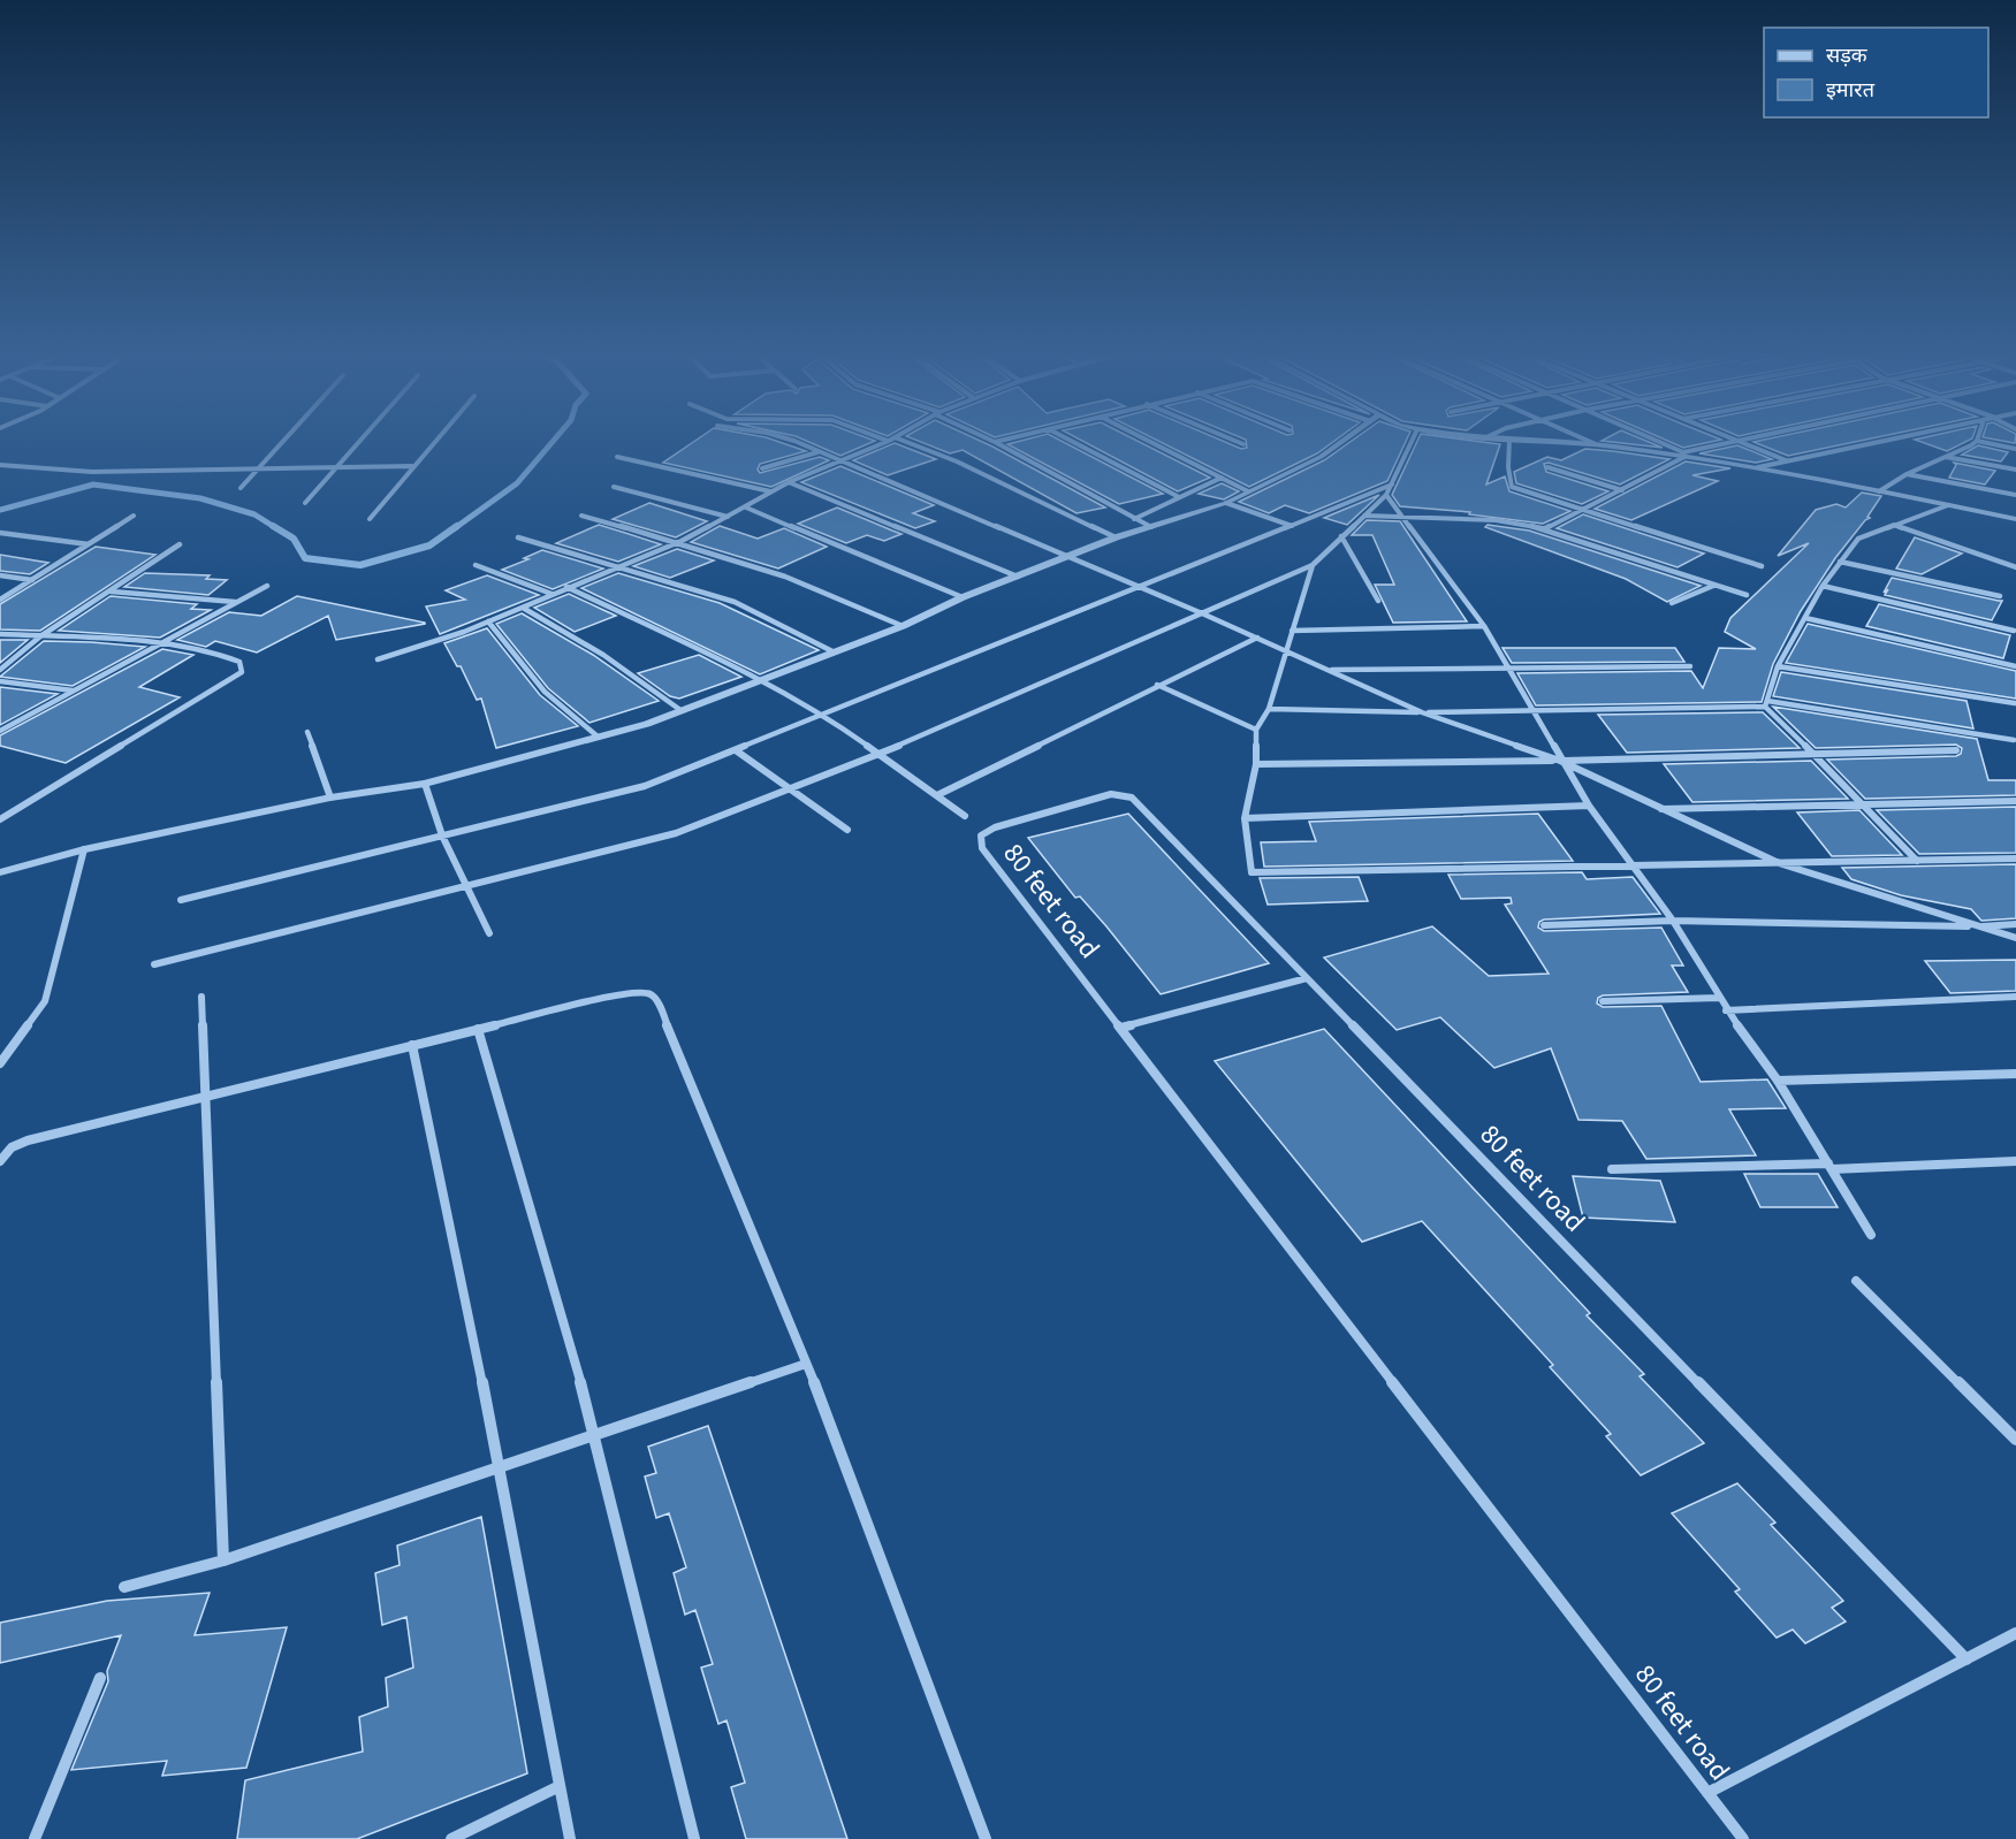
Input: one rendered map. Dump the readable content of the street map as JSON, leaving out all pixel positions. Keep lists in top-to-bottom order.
{
  "streets": {
    "street": ["80 feet road"]
  },
  "legend": ["सड़क", "इमारत"]
}
